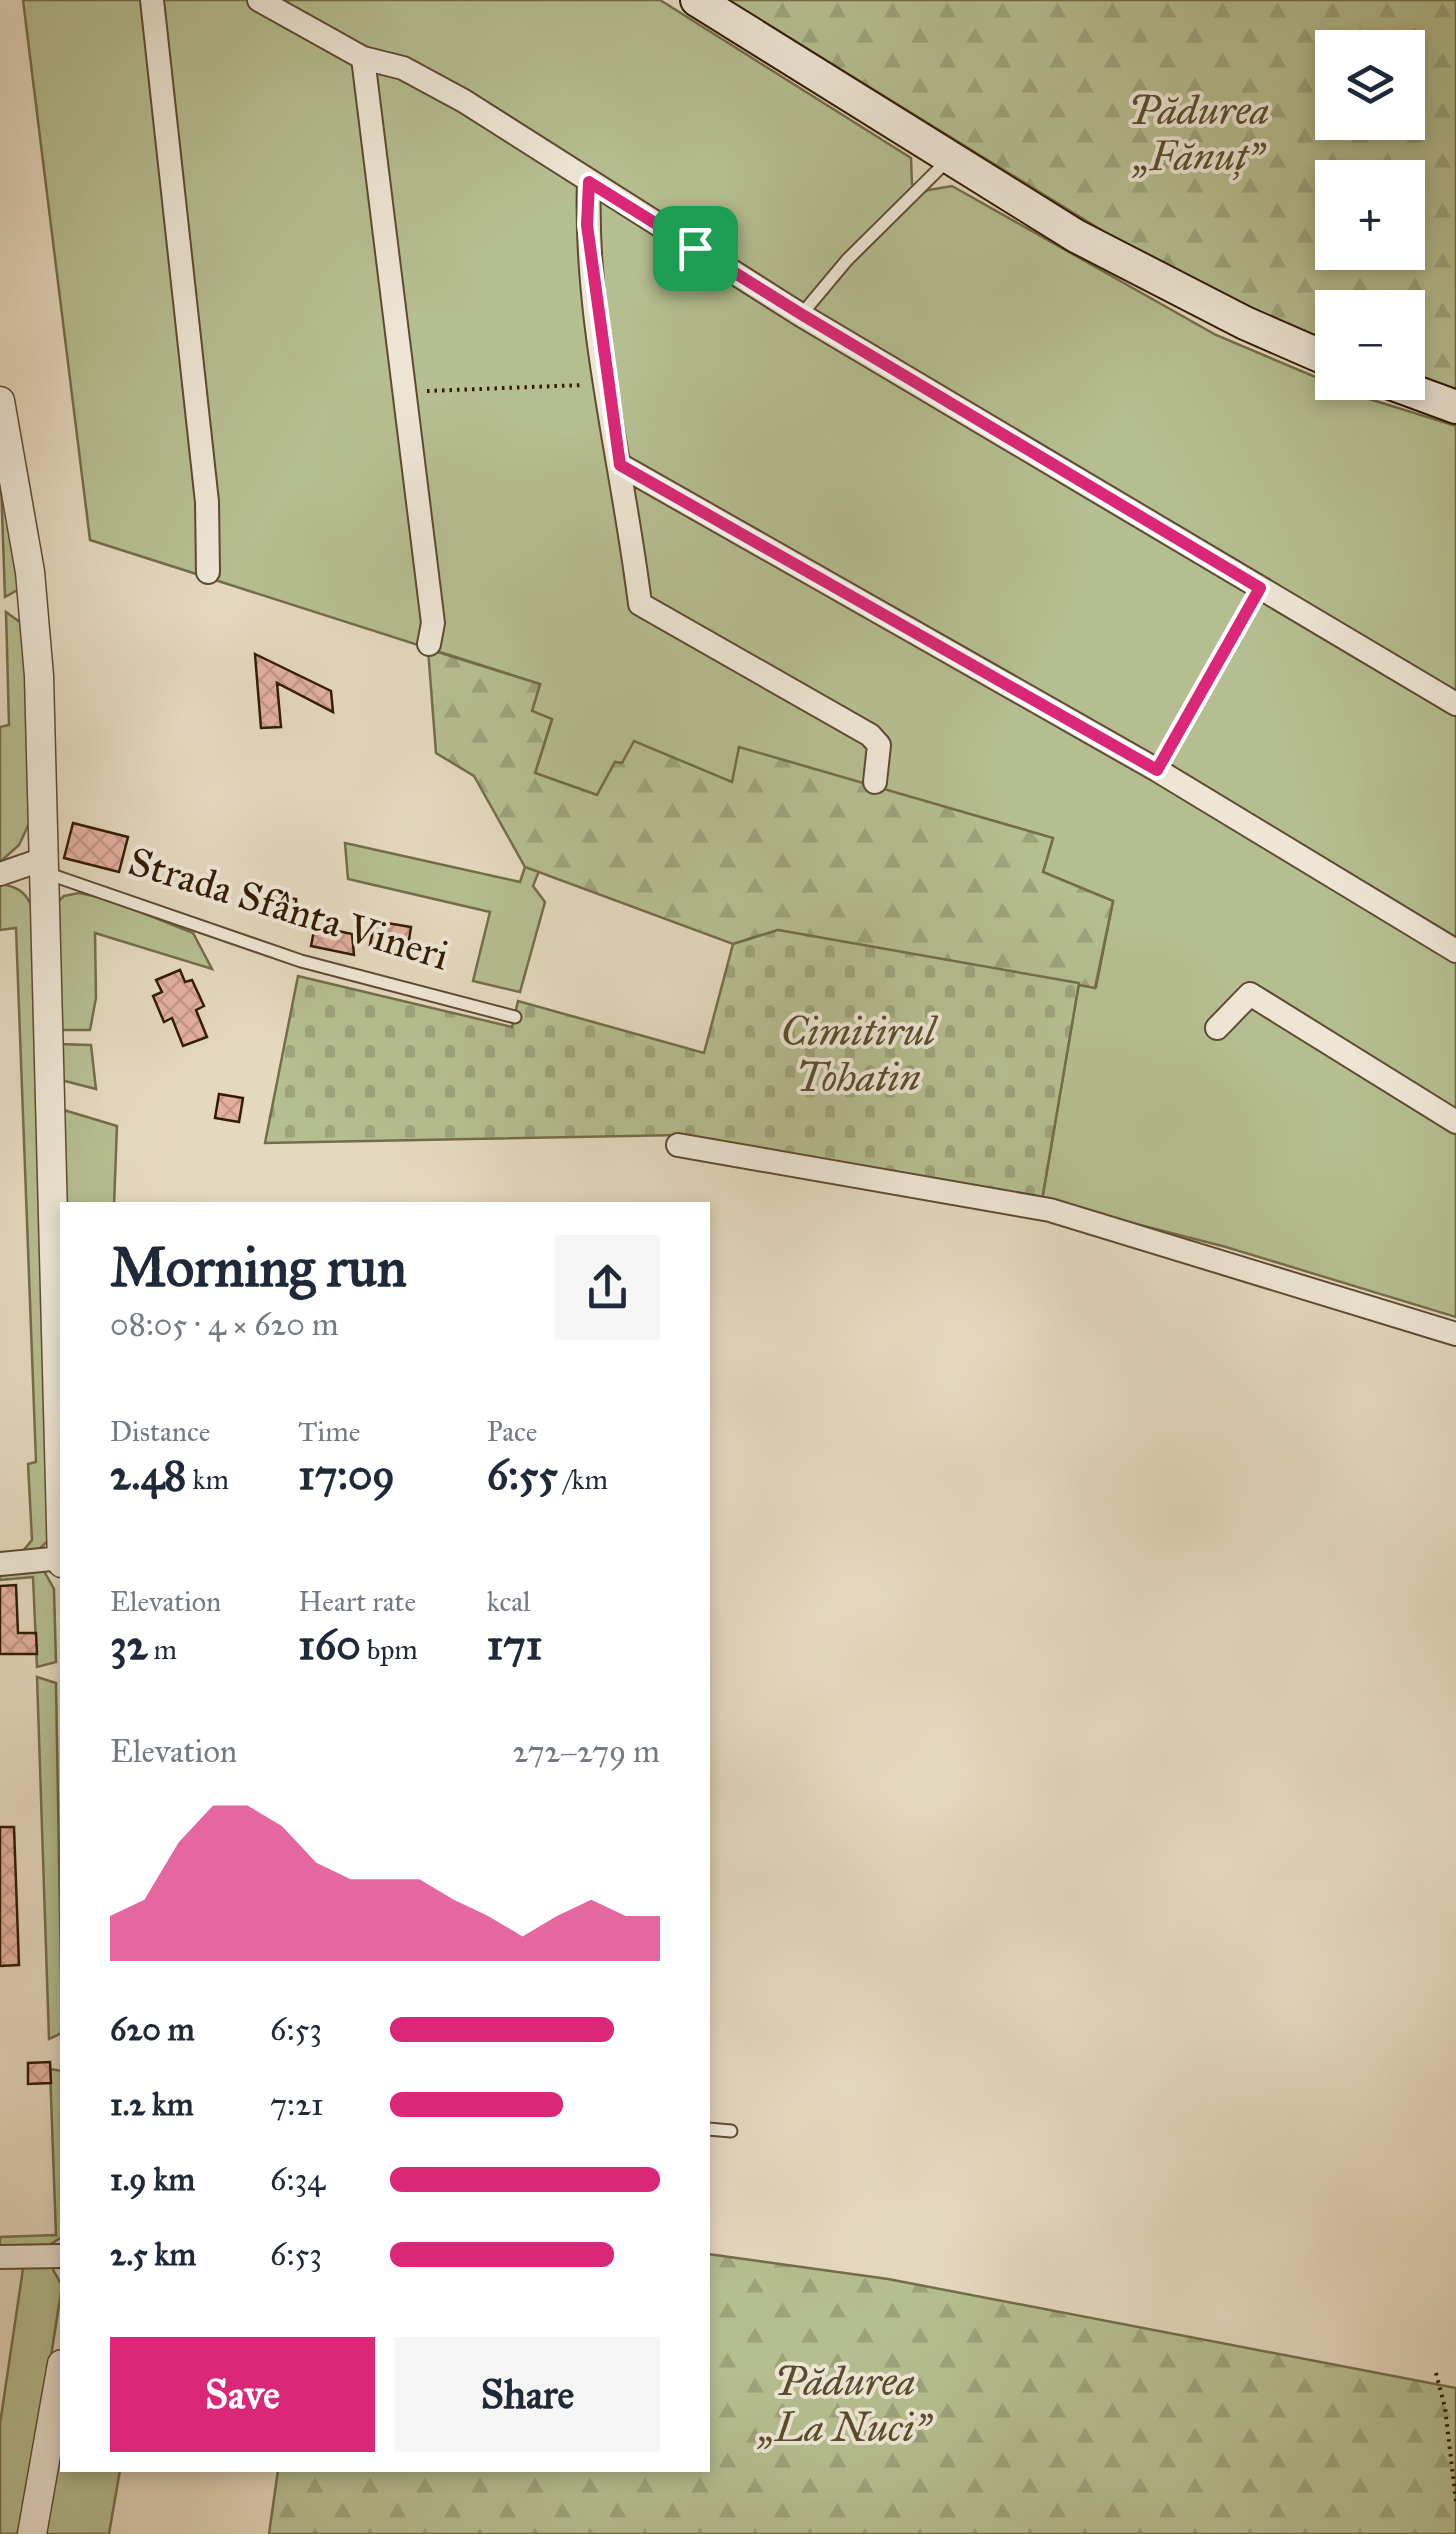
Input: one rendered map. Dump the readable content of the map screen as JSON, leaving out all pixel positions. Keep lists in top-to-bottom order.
{
  "streets": {
    "lane": ["Strada Sfânta Vineri"]
  },
  "parks": ["Pădurea „Fănuț”", "Cimitirul Tohatin", "Pădurea „La Nuci”"],
  "page": {
    "map_buttons": ["+", "−"],
    "heading": ["Morning run", "08:05 · 4 × 620 m"],
    "stats": [
      ["Distance", "2.48 km"],
      ["Time", "17:09"],
      ["Pace", "6:55 /km"],
      ["Elevation", "32 m"],
      ["Heart rate", "160 bpm"],
      ["kcal", "171"]
    ],
    "chart": ["Elevation", "272–279 m"],
    "list": [
      {
        "name": "620 m",
        "note": "6:53"
      },
      {
        "name": "1.2 km",
        "note": "7:21"
      },
      {
        "name": "1.9 km",
        "note": "6:34"
      },
      {
        "name": "2.5 km",
        "note": "6:53"
      }
    ],
    "buttons": ["Save", "Share"]
  }
}
